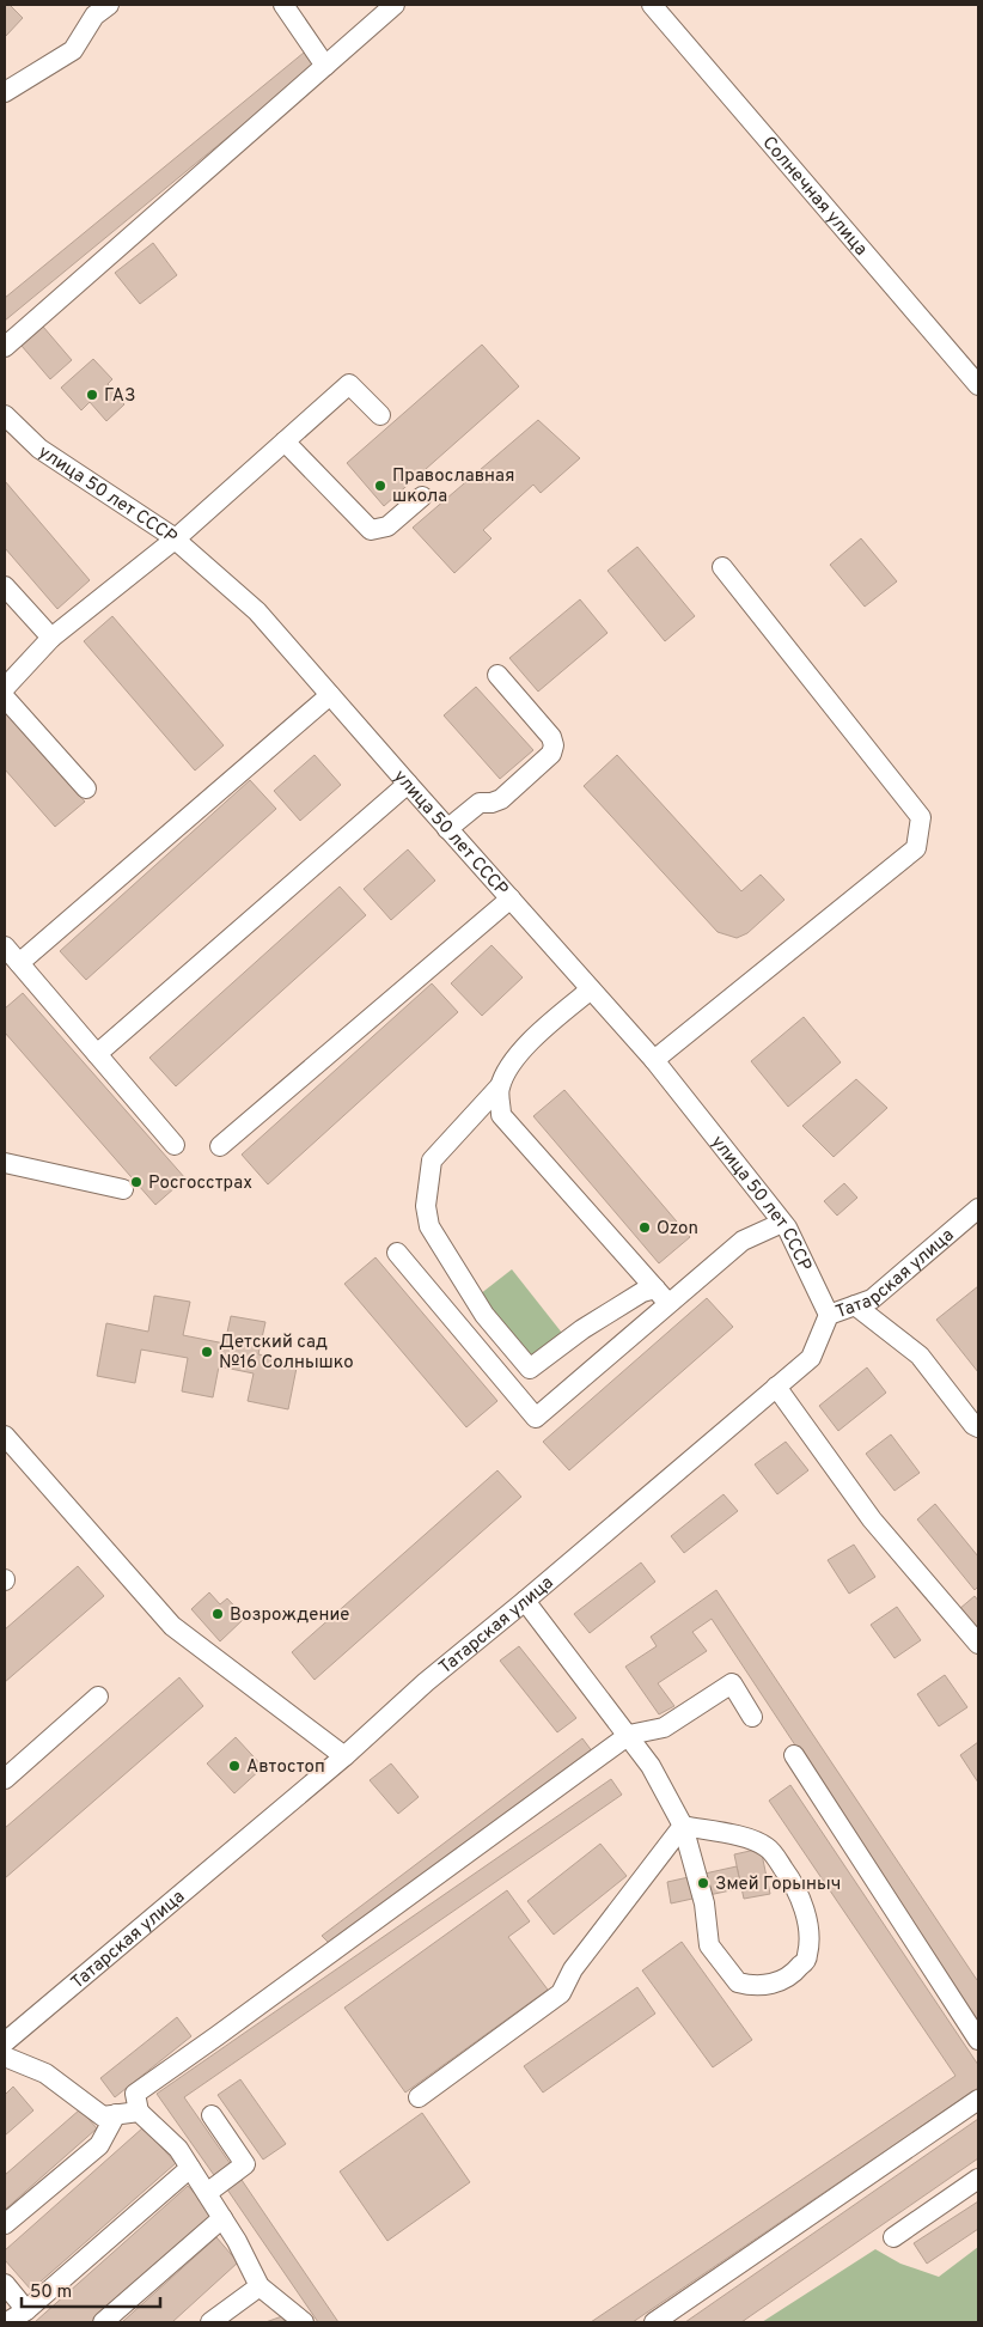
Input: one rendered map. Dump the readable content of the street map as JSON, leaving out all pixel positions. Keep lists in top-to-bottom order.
{
  "streets": {
    "street": ["Солнечная улица", "улица 50 лет СССР", "Татарская улица"]
  },
  "crossings": [
    ["улица 50 лет СССР", "Татарская улица"]
  ],
  "places": [
    "ГАЗ",
    "Православная школа",
    "Росгосстрах",
    "Ozon",
    "Детский сад №16 Солнышко",
    "Возрождение",
    "Автостоп",
    "Змей Горыныч"
  ],
  "scale_bar": "50 m"
}
